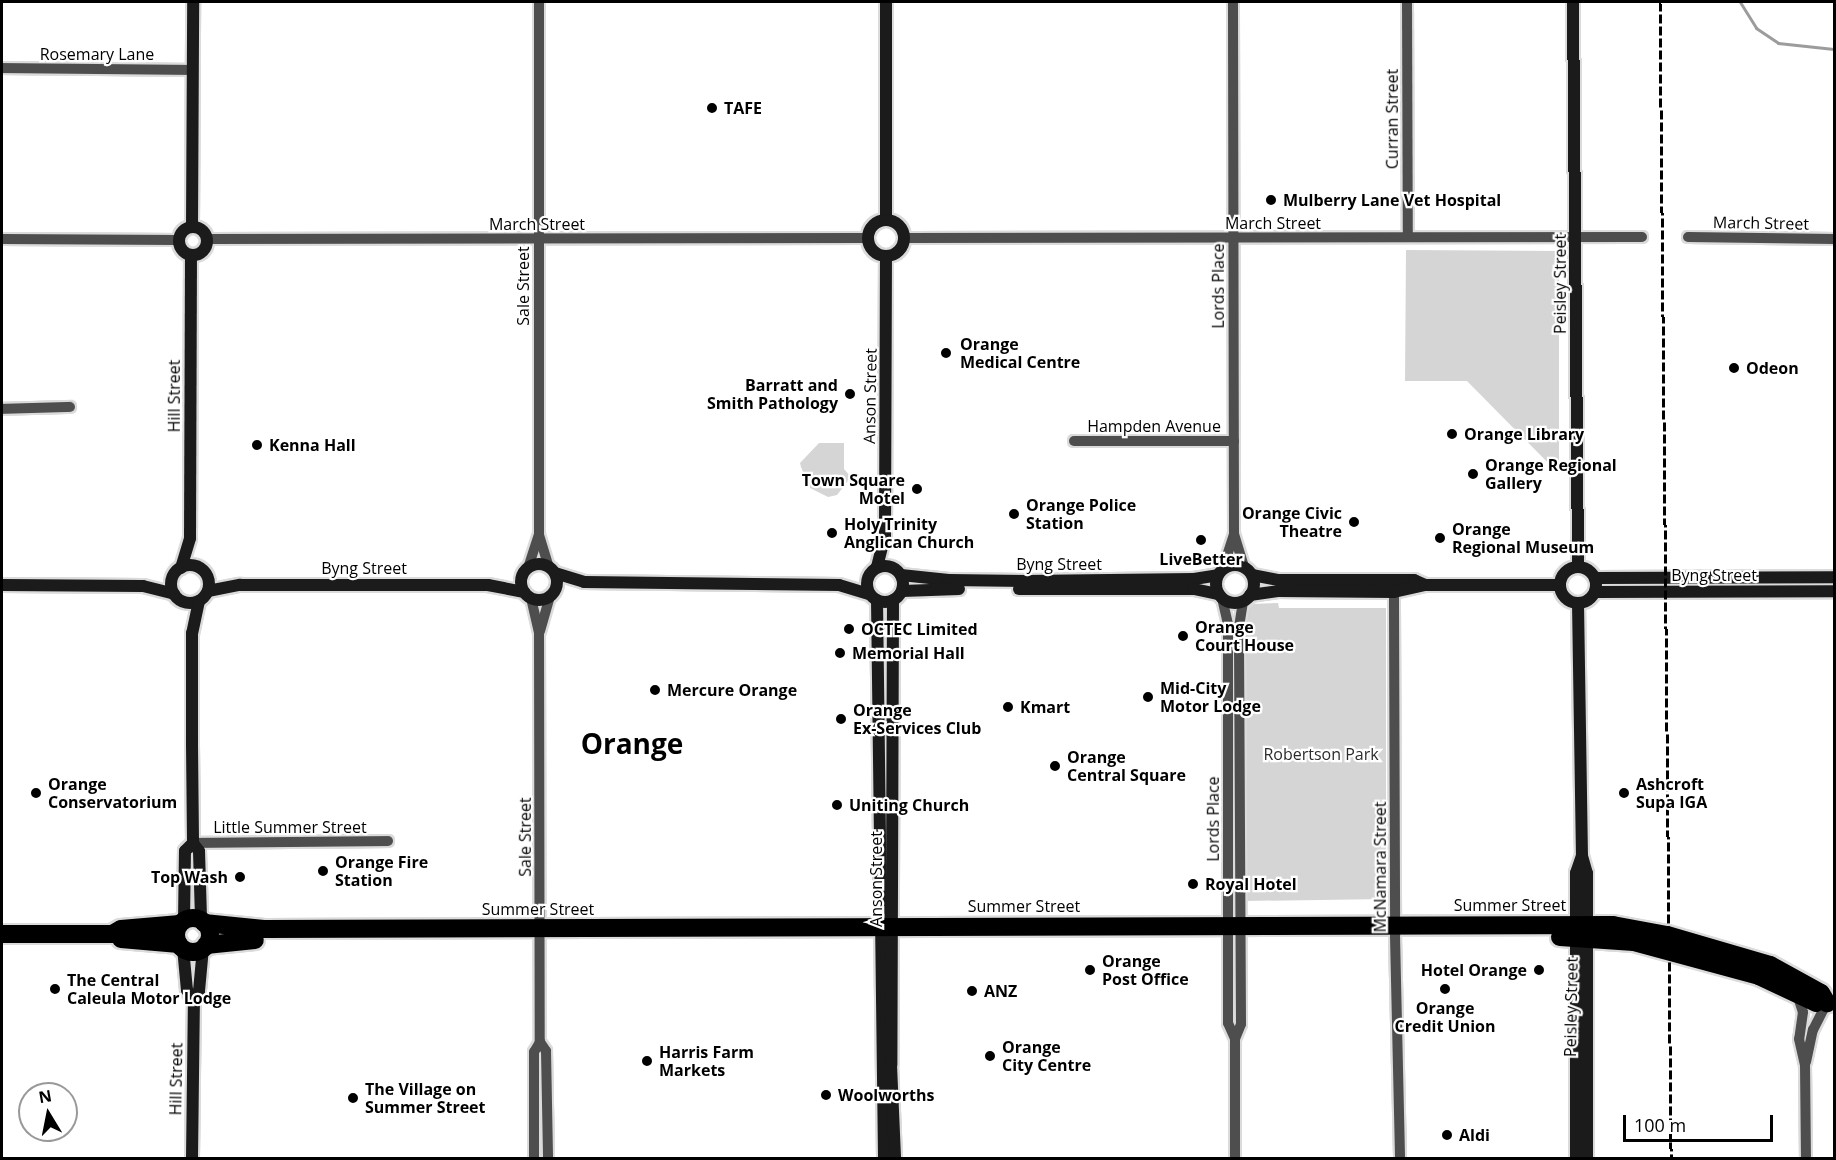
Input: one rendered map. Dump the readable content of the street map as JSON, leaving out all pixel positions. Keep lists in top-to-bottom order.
{
  "streets": {
    "highway": ["Summer Street"],
    "street": [
      "Rosemary Lane",
      "Curran Street",
      "March Street",
      "Peisley Street",
      "Sale Street",
      "Lords Place",
      "Hill Street",
      "Anson Street",
      "Hampden Avenue",
      "Byng Street",
      "Little Summer Street",
      "McNamara Street"
    ]
  },
  "crossings": [
    ["Curran Street", "March Street"],
    ["March Street", "Peisley Street"],
    ["March Street", "Sale Street"],
    ["March Street", "Lords Place"],
    ["March Street", "Hill Street"],
    ["March Street", "Anson Street"],
    ["Peisley Street", "Byng Street"],
    ["Peisley Street", "Summer Street"],
    ["Sale Street", "Byng Street"],
    ["Sale Street", "Summer Street"],
    ["Lords Place", "Hampden Avenue"],
    ["Lords Place", "Byng Street"],
    ["Lords Place", "Summer Street"],
    ["Hill Street", "Byng Street"],
    ["Hill Street", "Summer Street"],
    ["Anson Street", "Byng Street"],
    ["Anson Street", "Summer Street"],
    ["McNamara Street", "Summer Street"]
  ],
  "districts": ["Orange"],
  "parks": ["Robertson Park"],
  "places": [
    "TAFE",
    "Mulberry Lane Vet Hospital",
    "Orange Medical Centre",
    "Odeon",
    "Barratt and Smith Pathology",
    "Orange Library",
    "Kenna Hall",
    "Orange Regional Gallery",
    "Town Square Motel",
    "Orange Police Station",
    "Orange Civic Theatre",
    "Holy Trinity Anglican Church",
    "Orange Regional Museum",
    "LiveBetter",
    "OCTEC Limited",
    "Orange Court House",
    "Memorial Hall",
    "Mercure Orange",
    "Mid-City Motor Lodge",
    "Kmart",
    "Orange Ex-Services Club",
    "Orange Central Square",
    "Orange Conservatorium",
    "Ashcroft Supa IGA",
    "Uniting Church",
    "Orange Fire Station",
    "Top Wash",
    "Royal Hotel",
    "Orange Post Office",
    "Hotel Orange",
    "The Central Caleula Motor Lodge",
    "Orange Credit Union",
    "ANZ",
    "Orange City Centre",
    "Harris Farm Markets",
    "Woolworths",
    "The Village on Summer Street",
    "Aldi"
  ],
  "scale_bar": "100 m",
  "north": "top"
}
